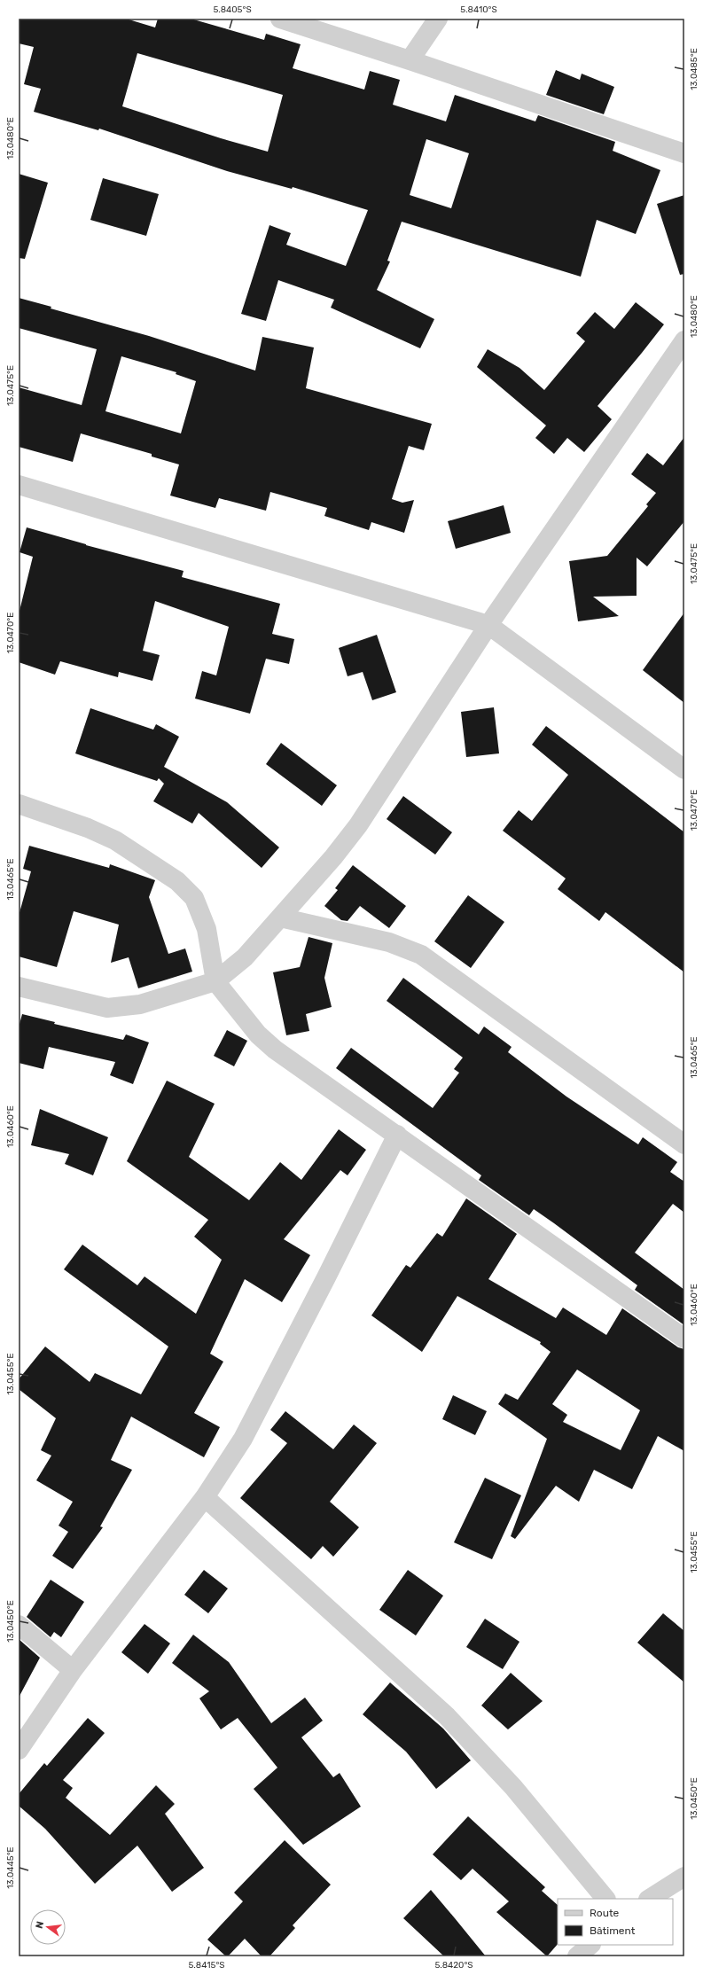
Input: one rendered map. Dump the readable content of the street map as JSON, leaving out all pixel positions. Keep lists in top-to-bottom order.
{
  "legend": ["Route", "Bâtiment"],
  "north": "left",
  "coordinates": [
    "5.8405°S",
    "5.8410°S",
    "13.0485°E",
    "13.0480°E",
    "13.0475°E",
    "13.0470°E",
    "13.0465°E",
    "13.0460°E",
    "13.0455°E",
    "13.0450°E",
    "13.0445°E",
    "5.8415°S",
    "5.8420°S"
  ]
}
